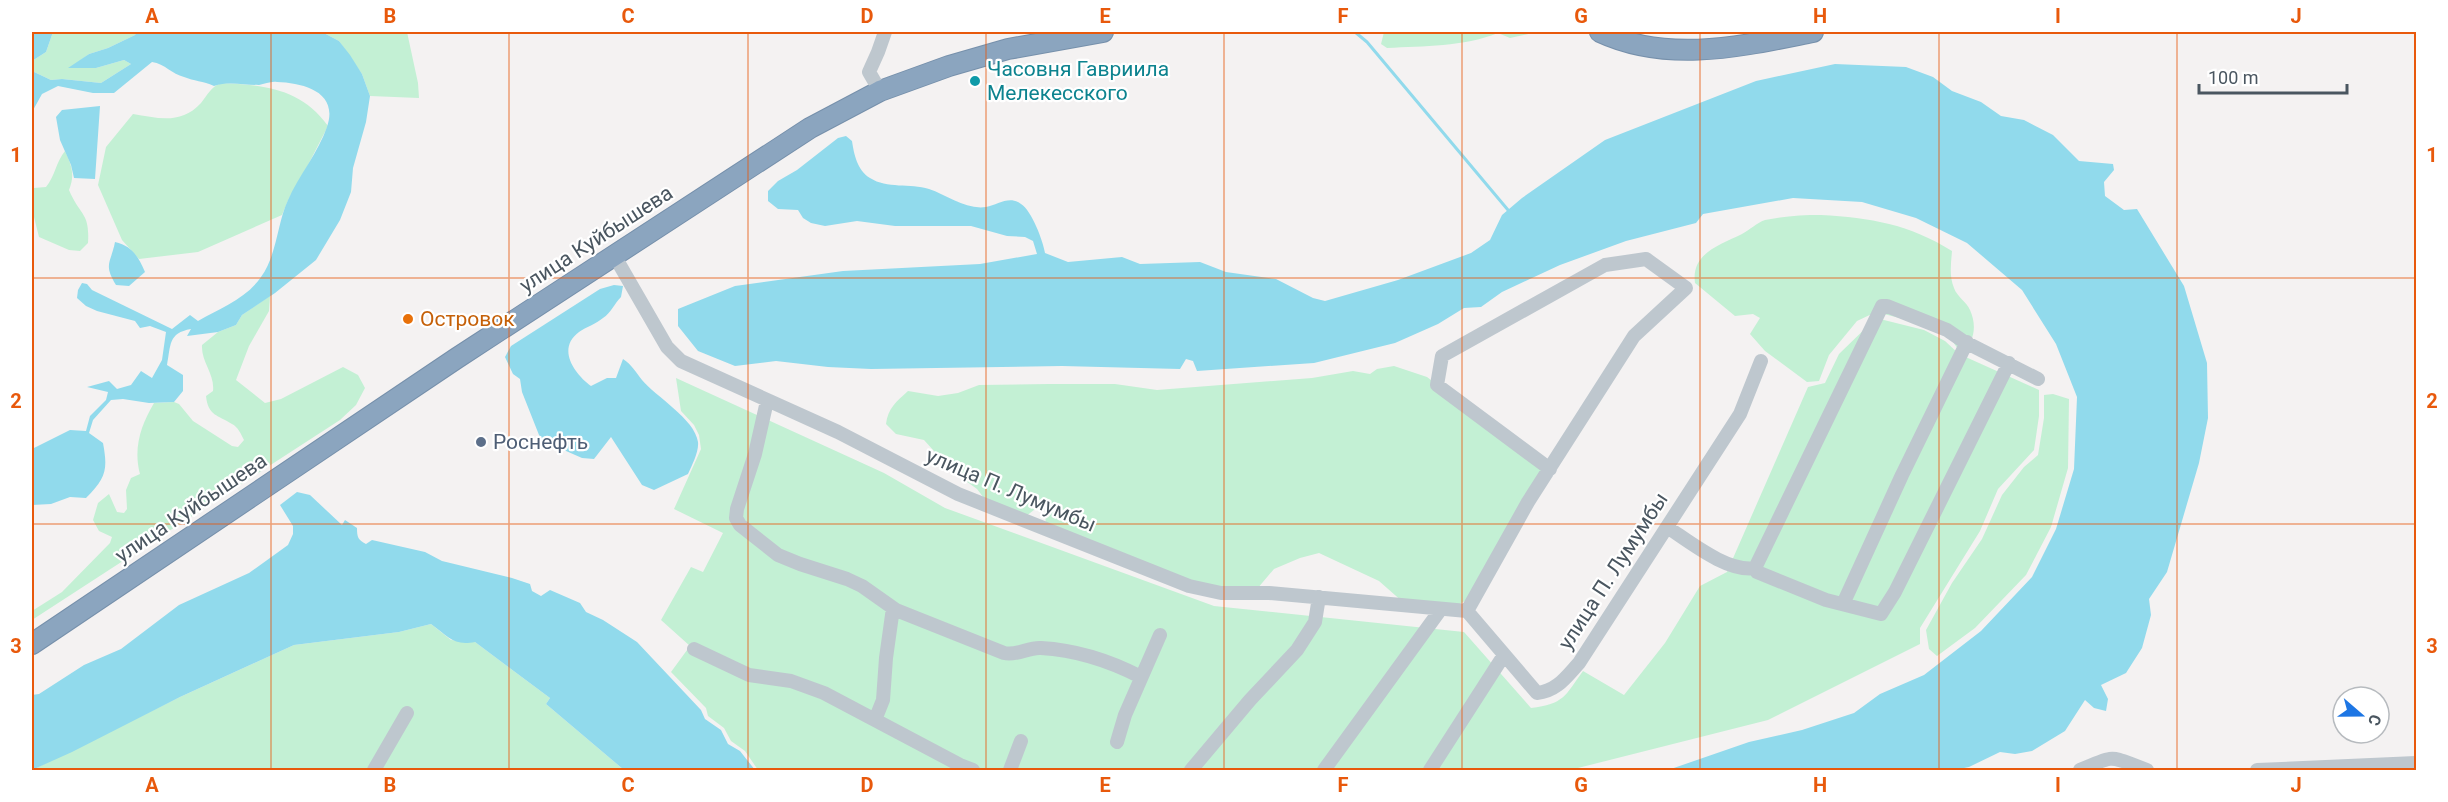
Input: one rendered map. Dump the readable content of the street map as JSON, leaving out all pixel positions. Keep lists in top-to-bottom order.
{
  "streets": {
    "highway": ["улица Куйбышева"],
    "street": ["улица П. Лумумбы"]
  },
  "crossings": [
    ["улица Куйбышева", "улица П. Лумумбы"]
  ],
  "places": ["Часовня Гавриила Мелекесского", "Островок", "Роснефть"],
  "scale_bar": "100 m",
  "north": "right",
  "grid": {
    "columns": [
      "A",
      "B",
      "C",
      "D",
      "E",
      "F",
      "G",
      "H",
      "I",
      "J"
    ],
    "rows": ["1", "2", "3"]
  }
}
